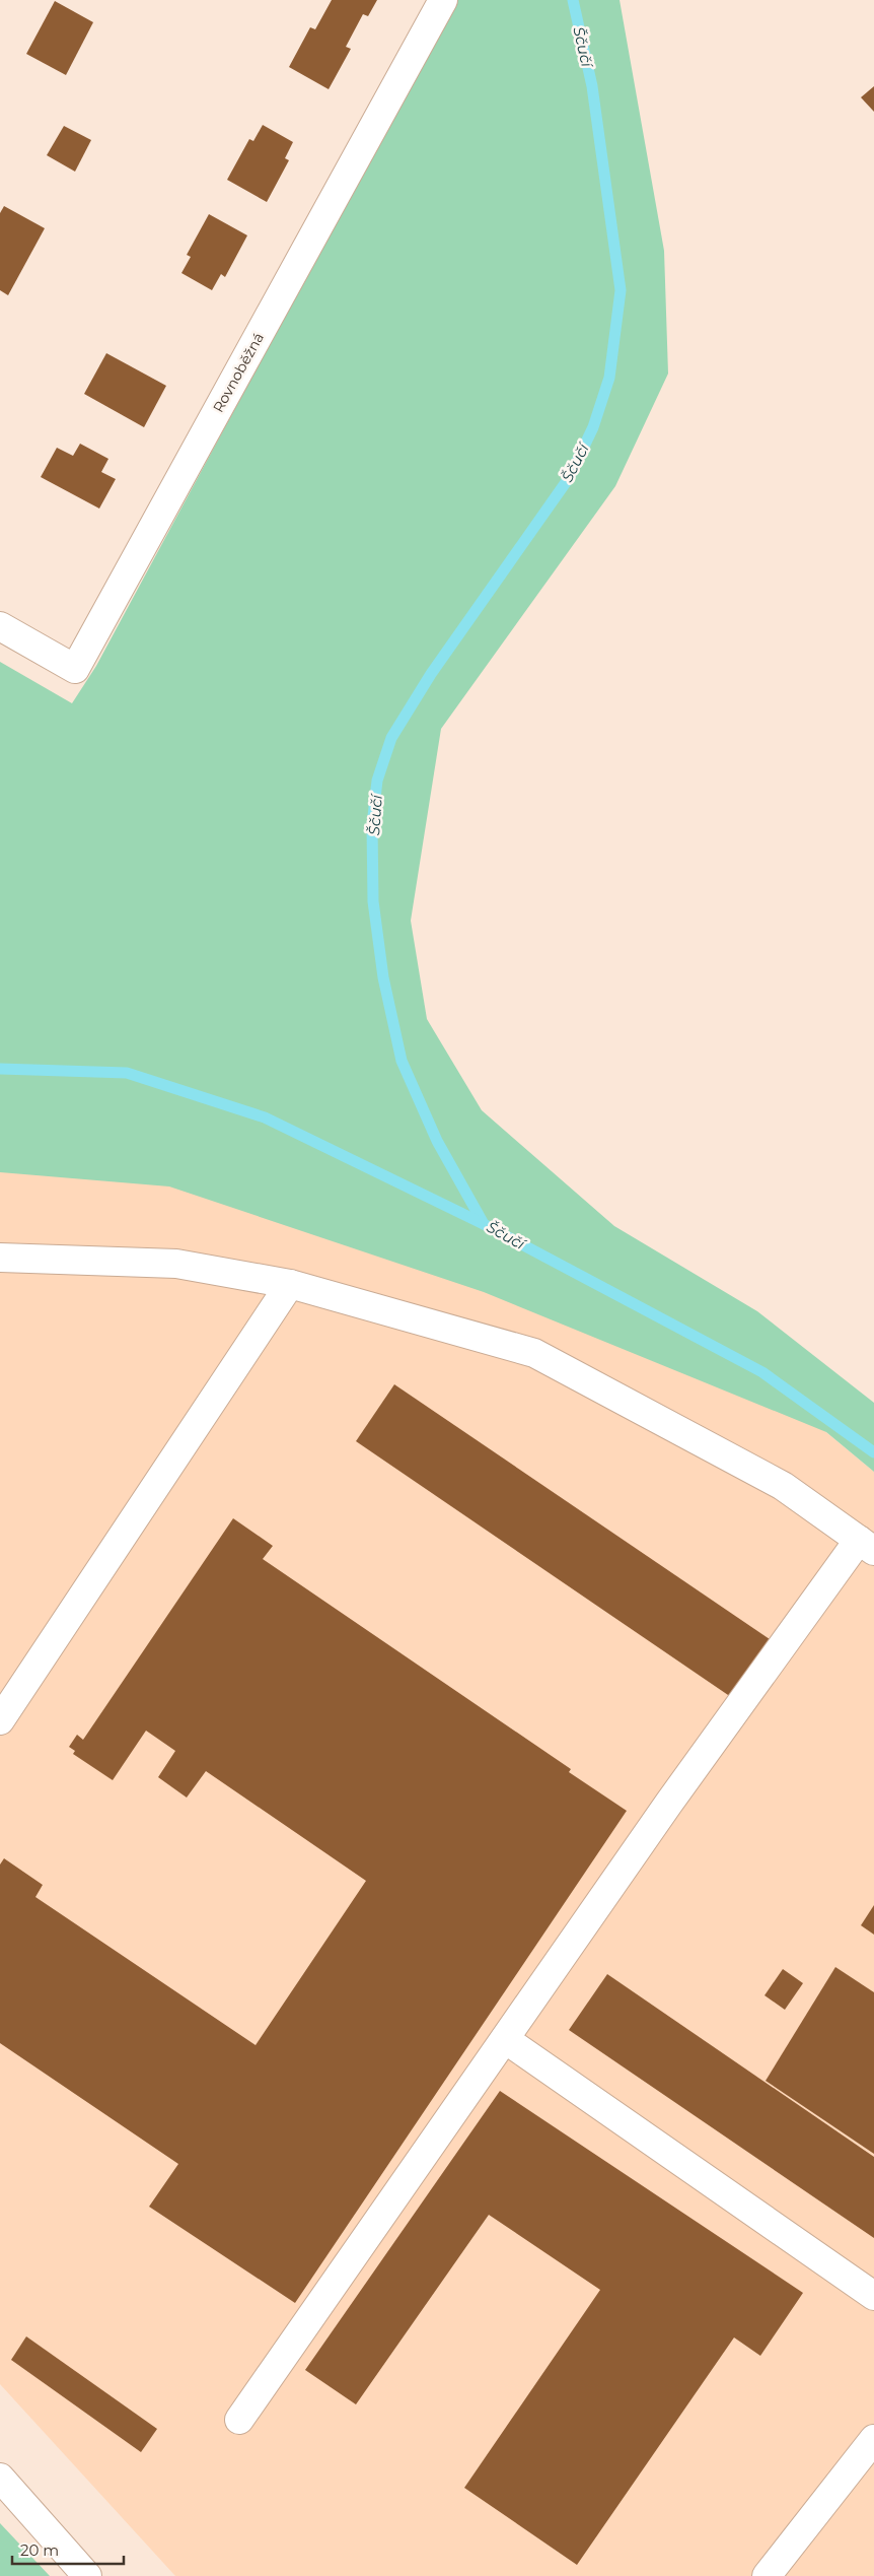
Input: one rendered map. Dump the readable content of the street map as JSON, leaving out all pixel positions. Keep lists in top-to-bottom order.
{
  "streets": {
    "street": ["Rovnoběžná"]
  },
  "water": ["Ščučí"],
  "scale_bar": "20 m"
}
